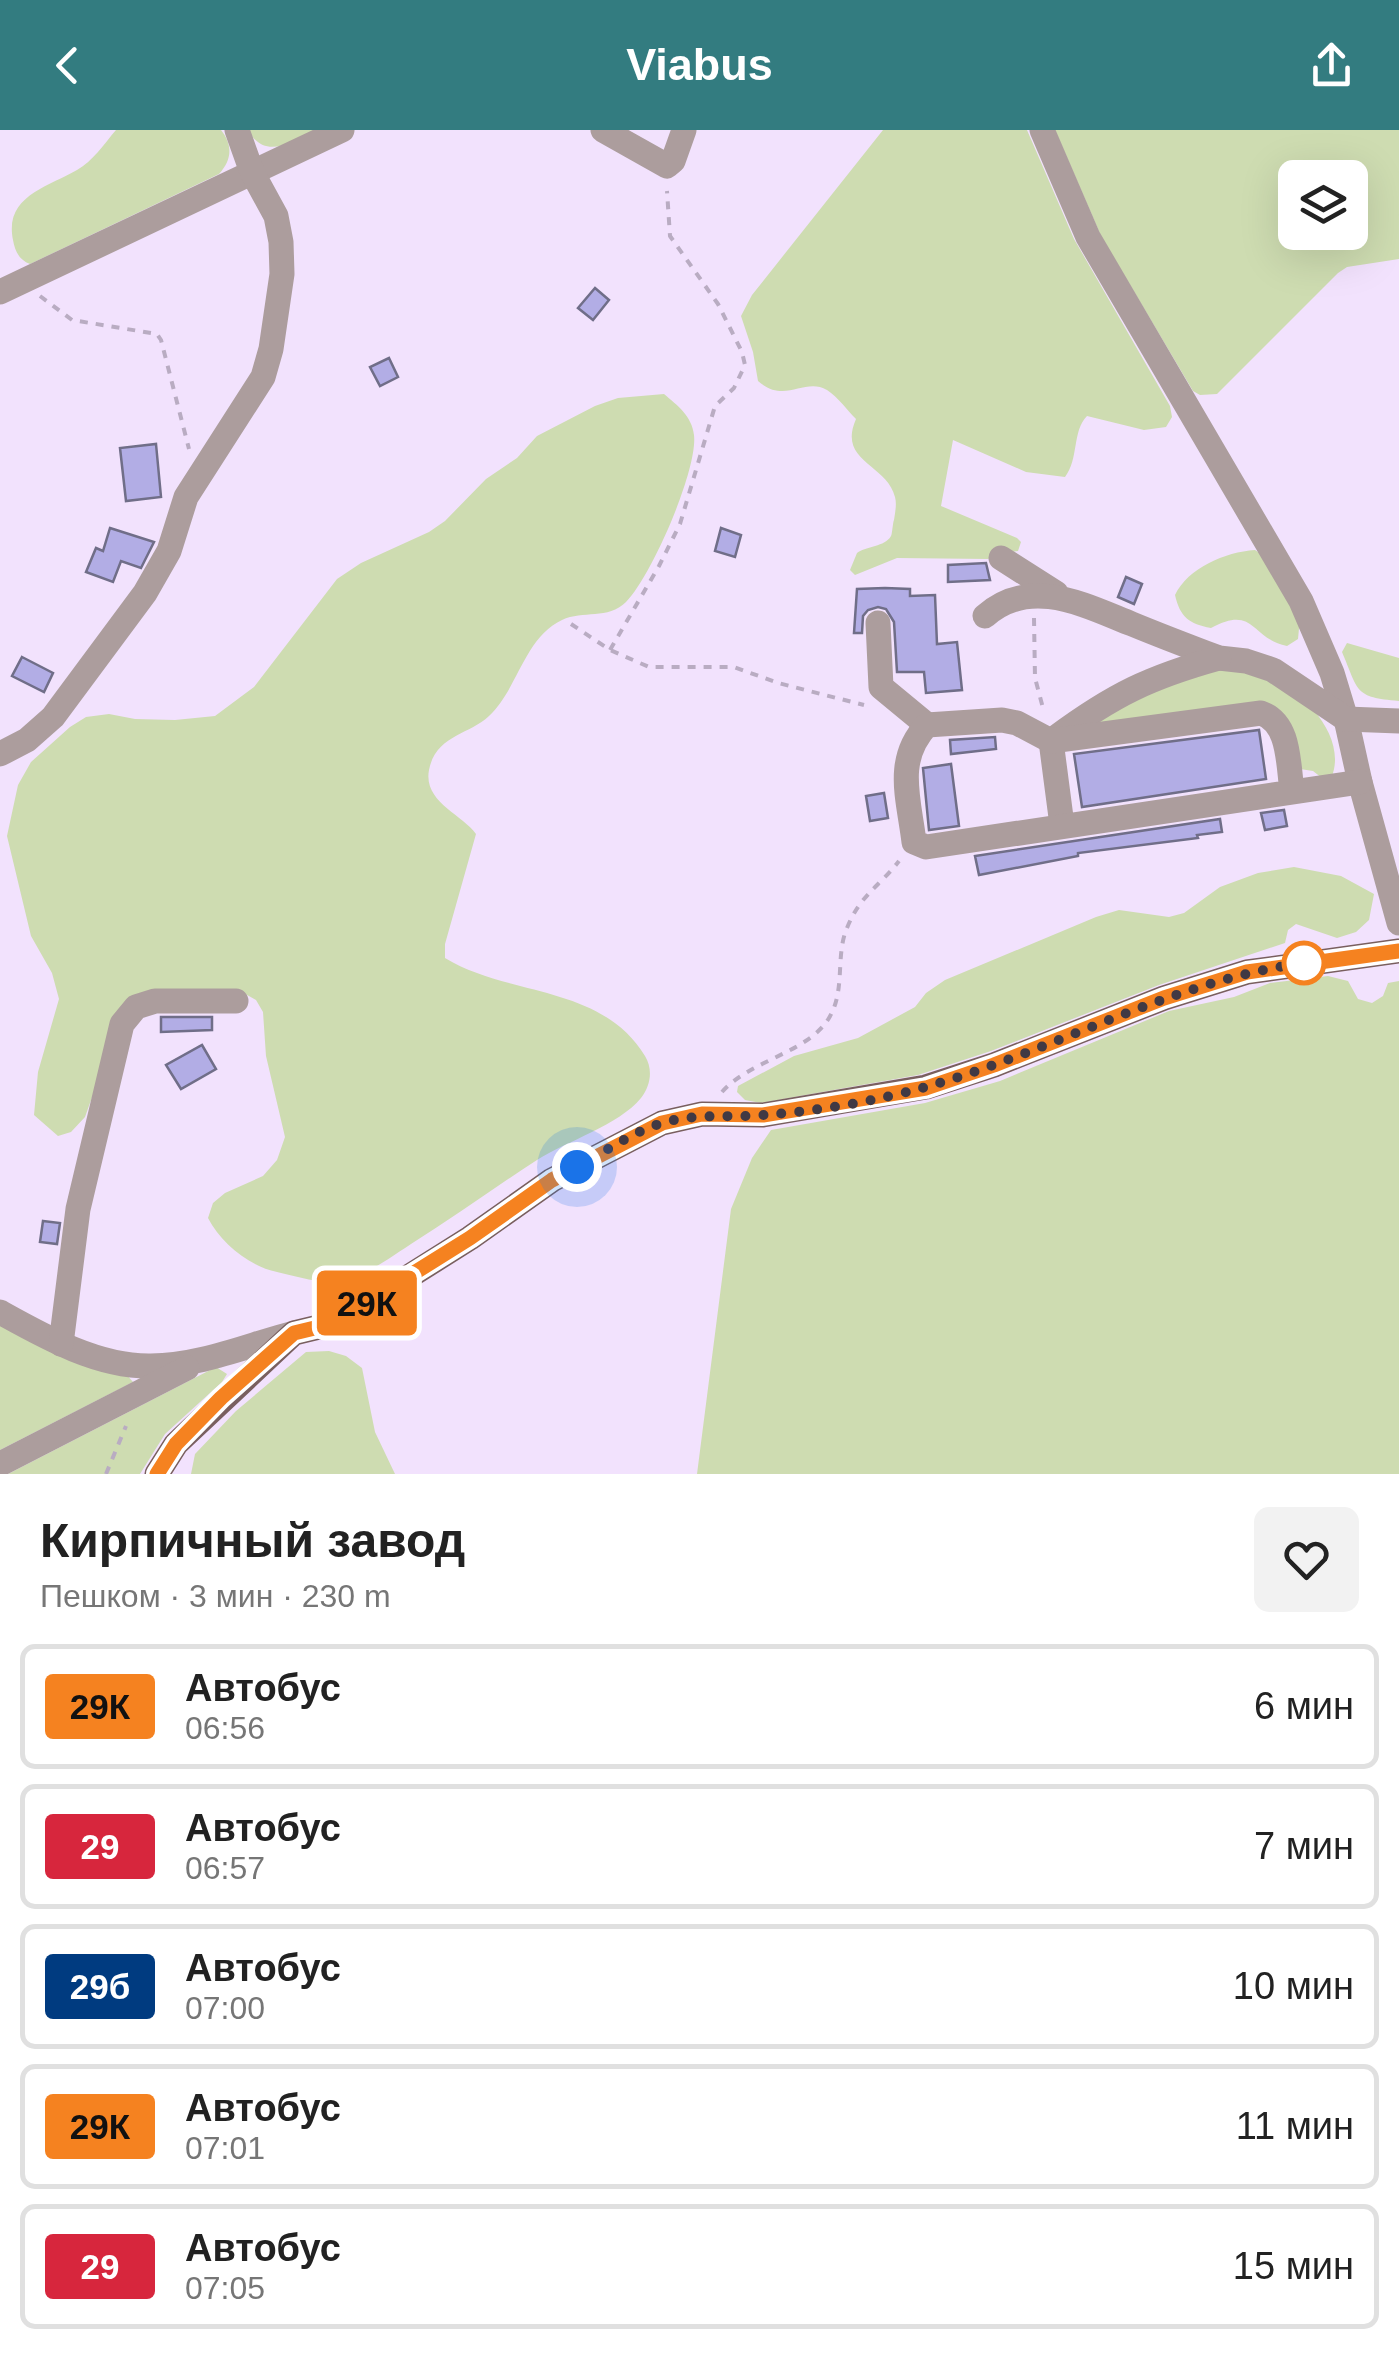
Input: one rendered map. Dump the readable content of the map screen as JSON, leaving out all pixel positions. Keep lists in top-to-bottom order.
{
  "lines": ["bus line 29К"],
  "page": {
    "header": "Viabus",
    "on_map": "29К",
    "heading": ["Кирпичный завод", "Пешком · 3 мин · 230 m"],
    "list": [
      {
        "mark": "29К",
        "name": "Автобус",
        "note": "06:56",
        "value": "6 мин"
      },
      {
        "mark": "29",
        "name": "Автобус",
        "note": "06:57",
        "value": "7 мин"
      },
      {
        "mark": "29б",
        "name": "Автобус",
        "note": "07:00",
        "value": "10 мин"
      },
      {
        "mark": "29К",
        "name": "Автобус",
        "note": "07:01",
        "value": "11 мин"
      },
      {
        "mark": "29",
        "name": "Автобус",
        "note": "07:05",
        "value": "15 мин"
      }
    ]
  }
}
